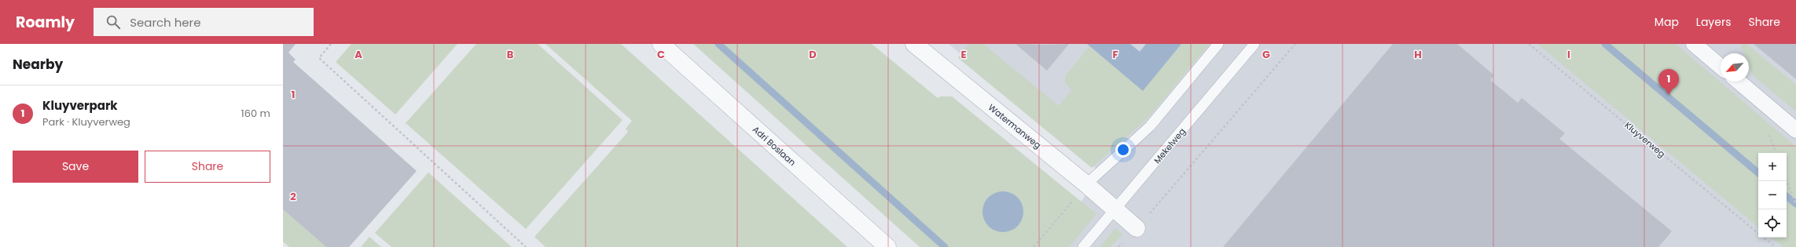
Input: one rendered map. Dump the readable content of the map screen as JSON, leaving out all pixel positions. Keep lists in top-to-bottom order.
{
  "streets": {
    "street": ["Watermanweg", "Adri Boslaan"],
    "lane": ["Mekelweg"],
    "path": ["Kluyverweg"]
  },
  "crossings": [
    ["Watermanweg", "Mekelweg"]
  ],
  "north": "bottom left",
  "page": {
    "header": "Roamly",
    "search": "Search here",
    "nav": ["Map", "Layers", "Share"],
    "heading": "Nearby",
    "pins": "1",
    "list": [
      {
        "mark": "1",
        "name": "Kluyverpark",
        "note": "Park · Kluyverweg",
        "value": "160 m"
      }
    ],
    "buttons": ["Save", "Share"],
    "map_buttons": ["+", "−"]
  },
  "grid": {
    "columns": [
      "A",
      "B",
      "C",
      "D",
      "E",
      "F",
      "G",
      "H",
      "I"
    ],
    "rows": ["1", "2"]
  }
}
